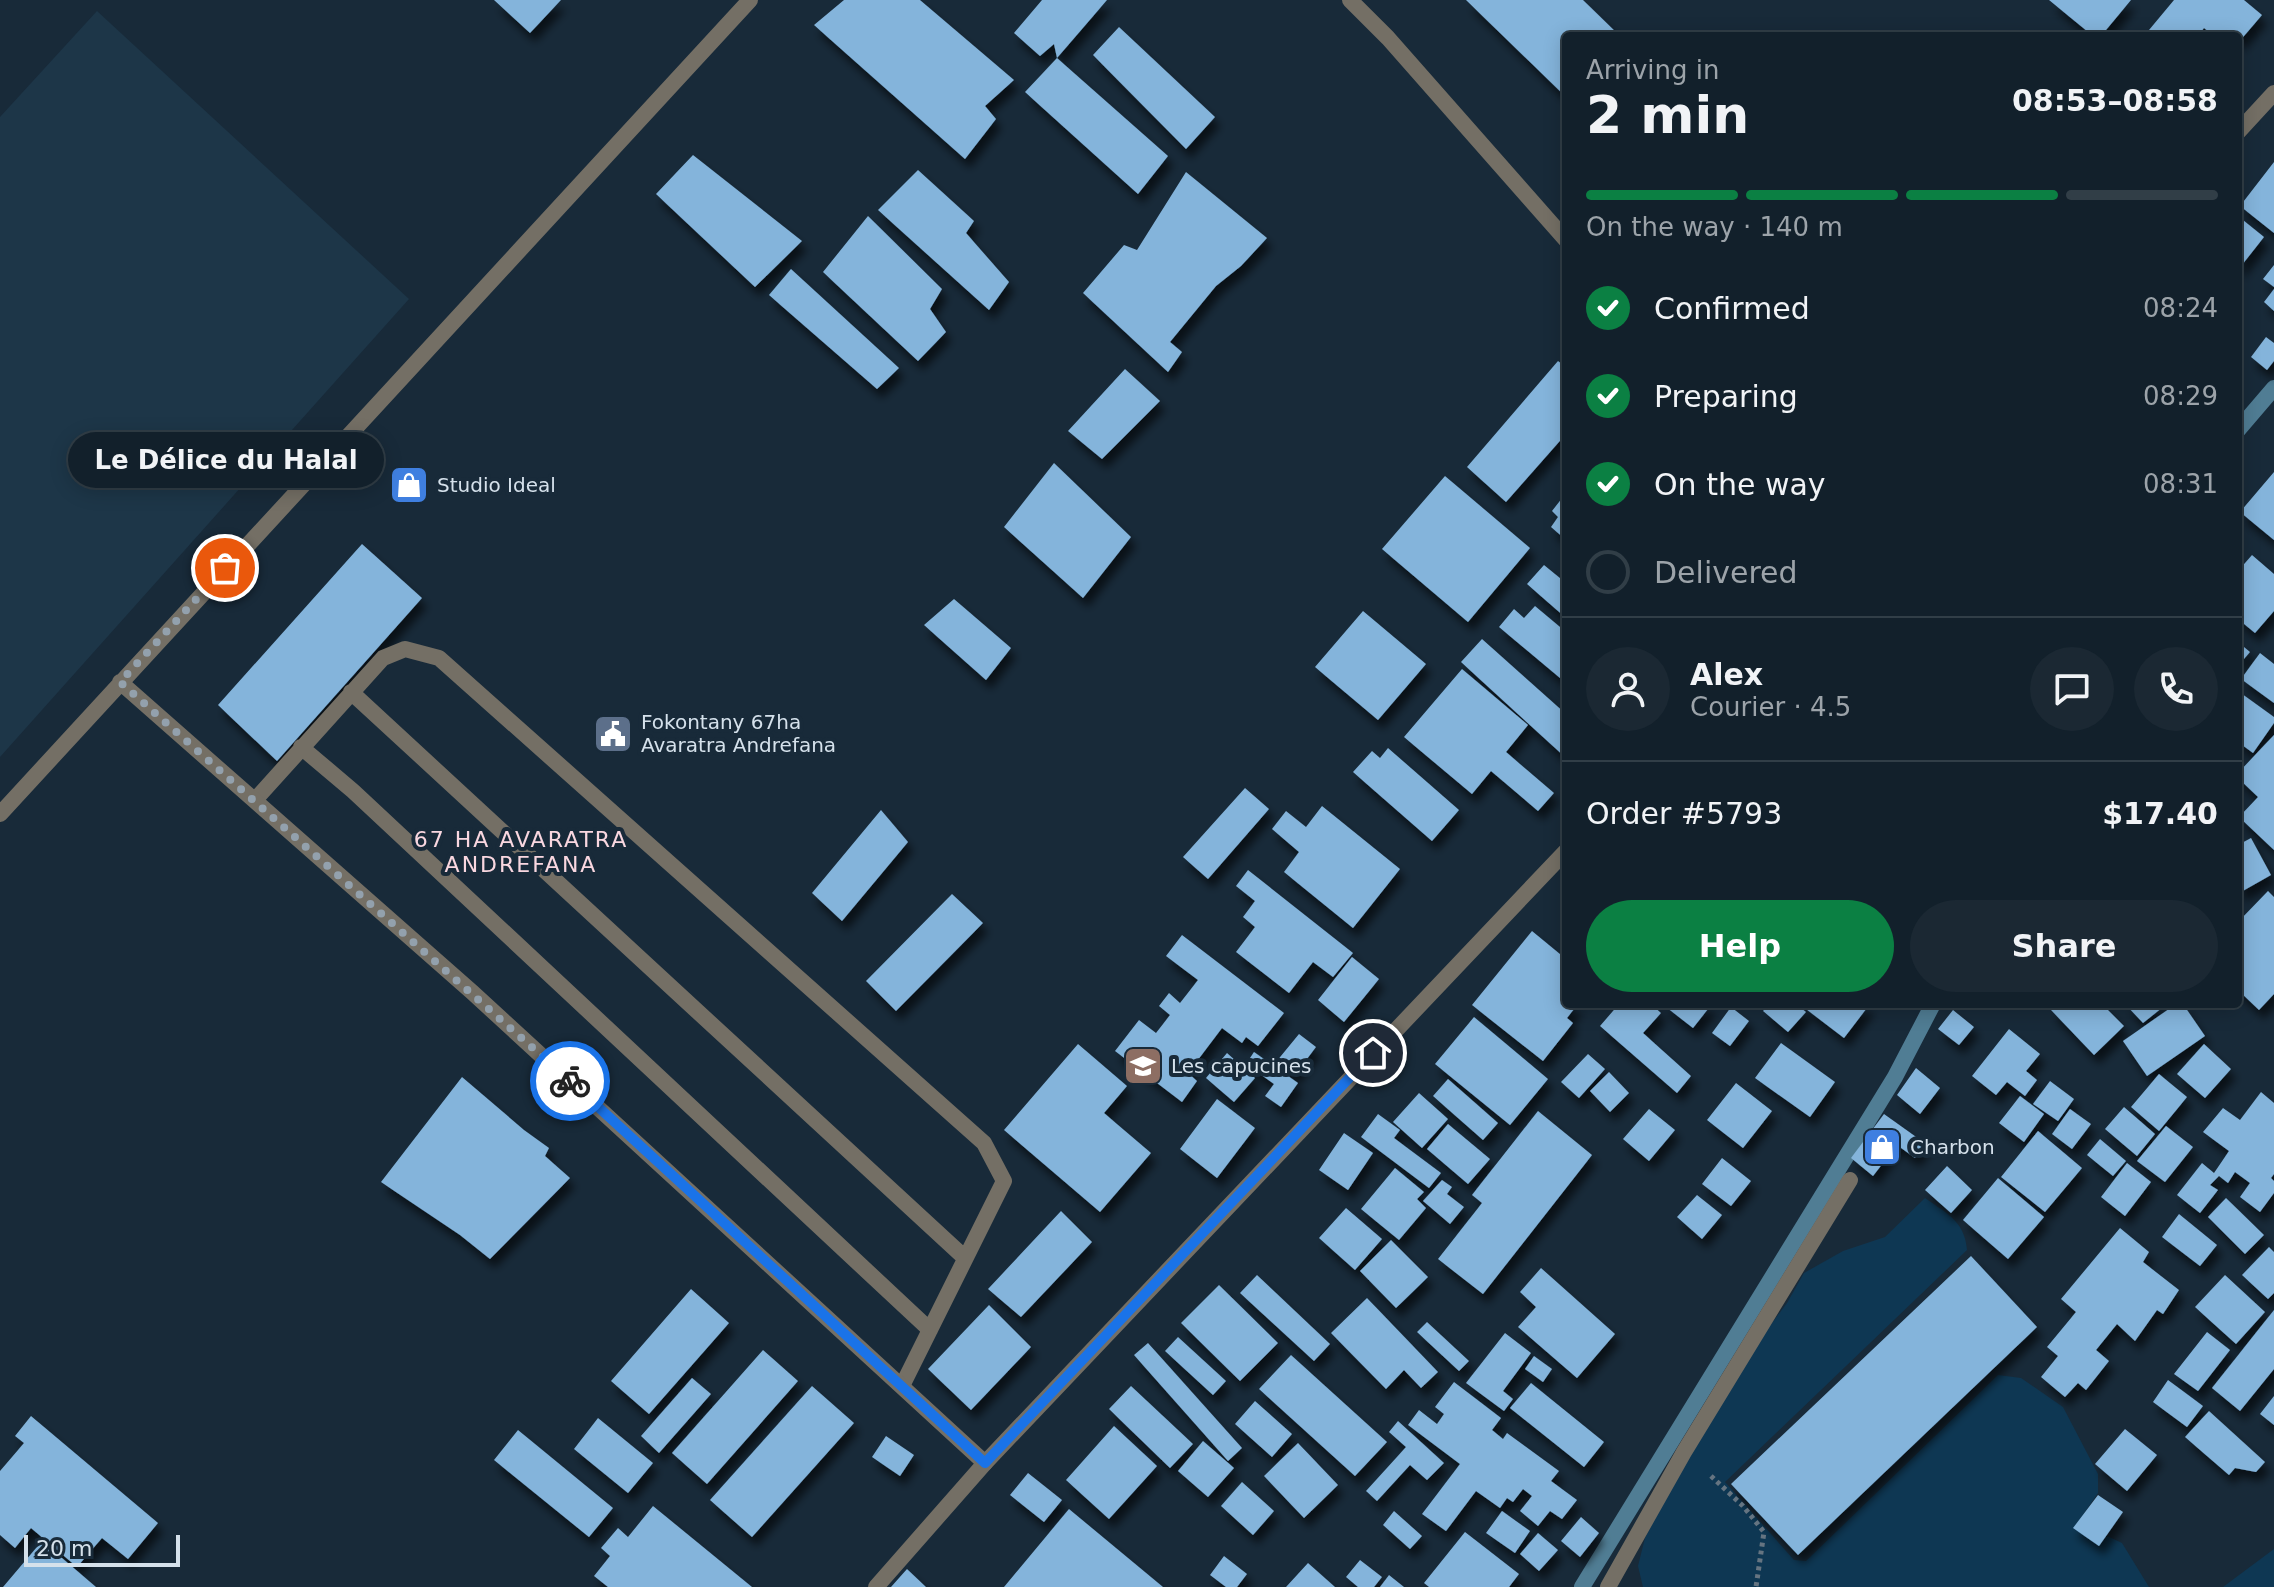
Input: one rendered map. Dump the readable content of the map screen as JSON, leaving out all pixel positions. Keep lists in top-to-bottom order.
{
  "districts": ["67 HA AVARATRA ANDREFANA"],
  "places": {
    "shop": ["Studio Ideal", "Charbon"],
    "other": ["Le Délice du Halal"],
    "public building": ["Fokontany 67ha Avaratra Andrefana"],
    "school or university": ["Les capucines"]
  },
  "scale_bar": "20 m",
  "page": {
    "heading": ["2 min", "Arriving in", "08:53–08:58"],
    "panel": [
      "Alex",
      "Courier · 4.5",
      "Order #5793",
      "$17.40"
    ],
    "bar": "On the way · 140 m",
    "list": [
      ["Confirmed", "08:24"],
      ["Preparing", "08:29"],
      ["On the way", "08:31"],
      "Delivered"
    ],
    "bubble": "Le Délice du Halal",
    "buttons": ["Help", "Share"],
    "scale": "20 m"
  }
}
